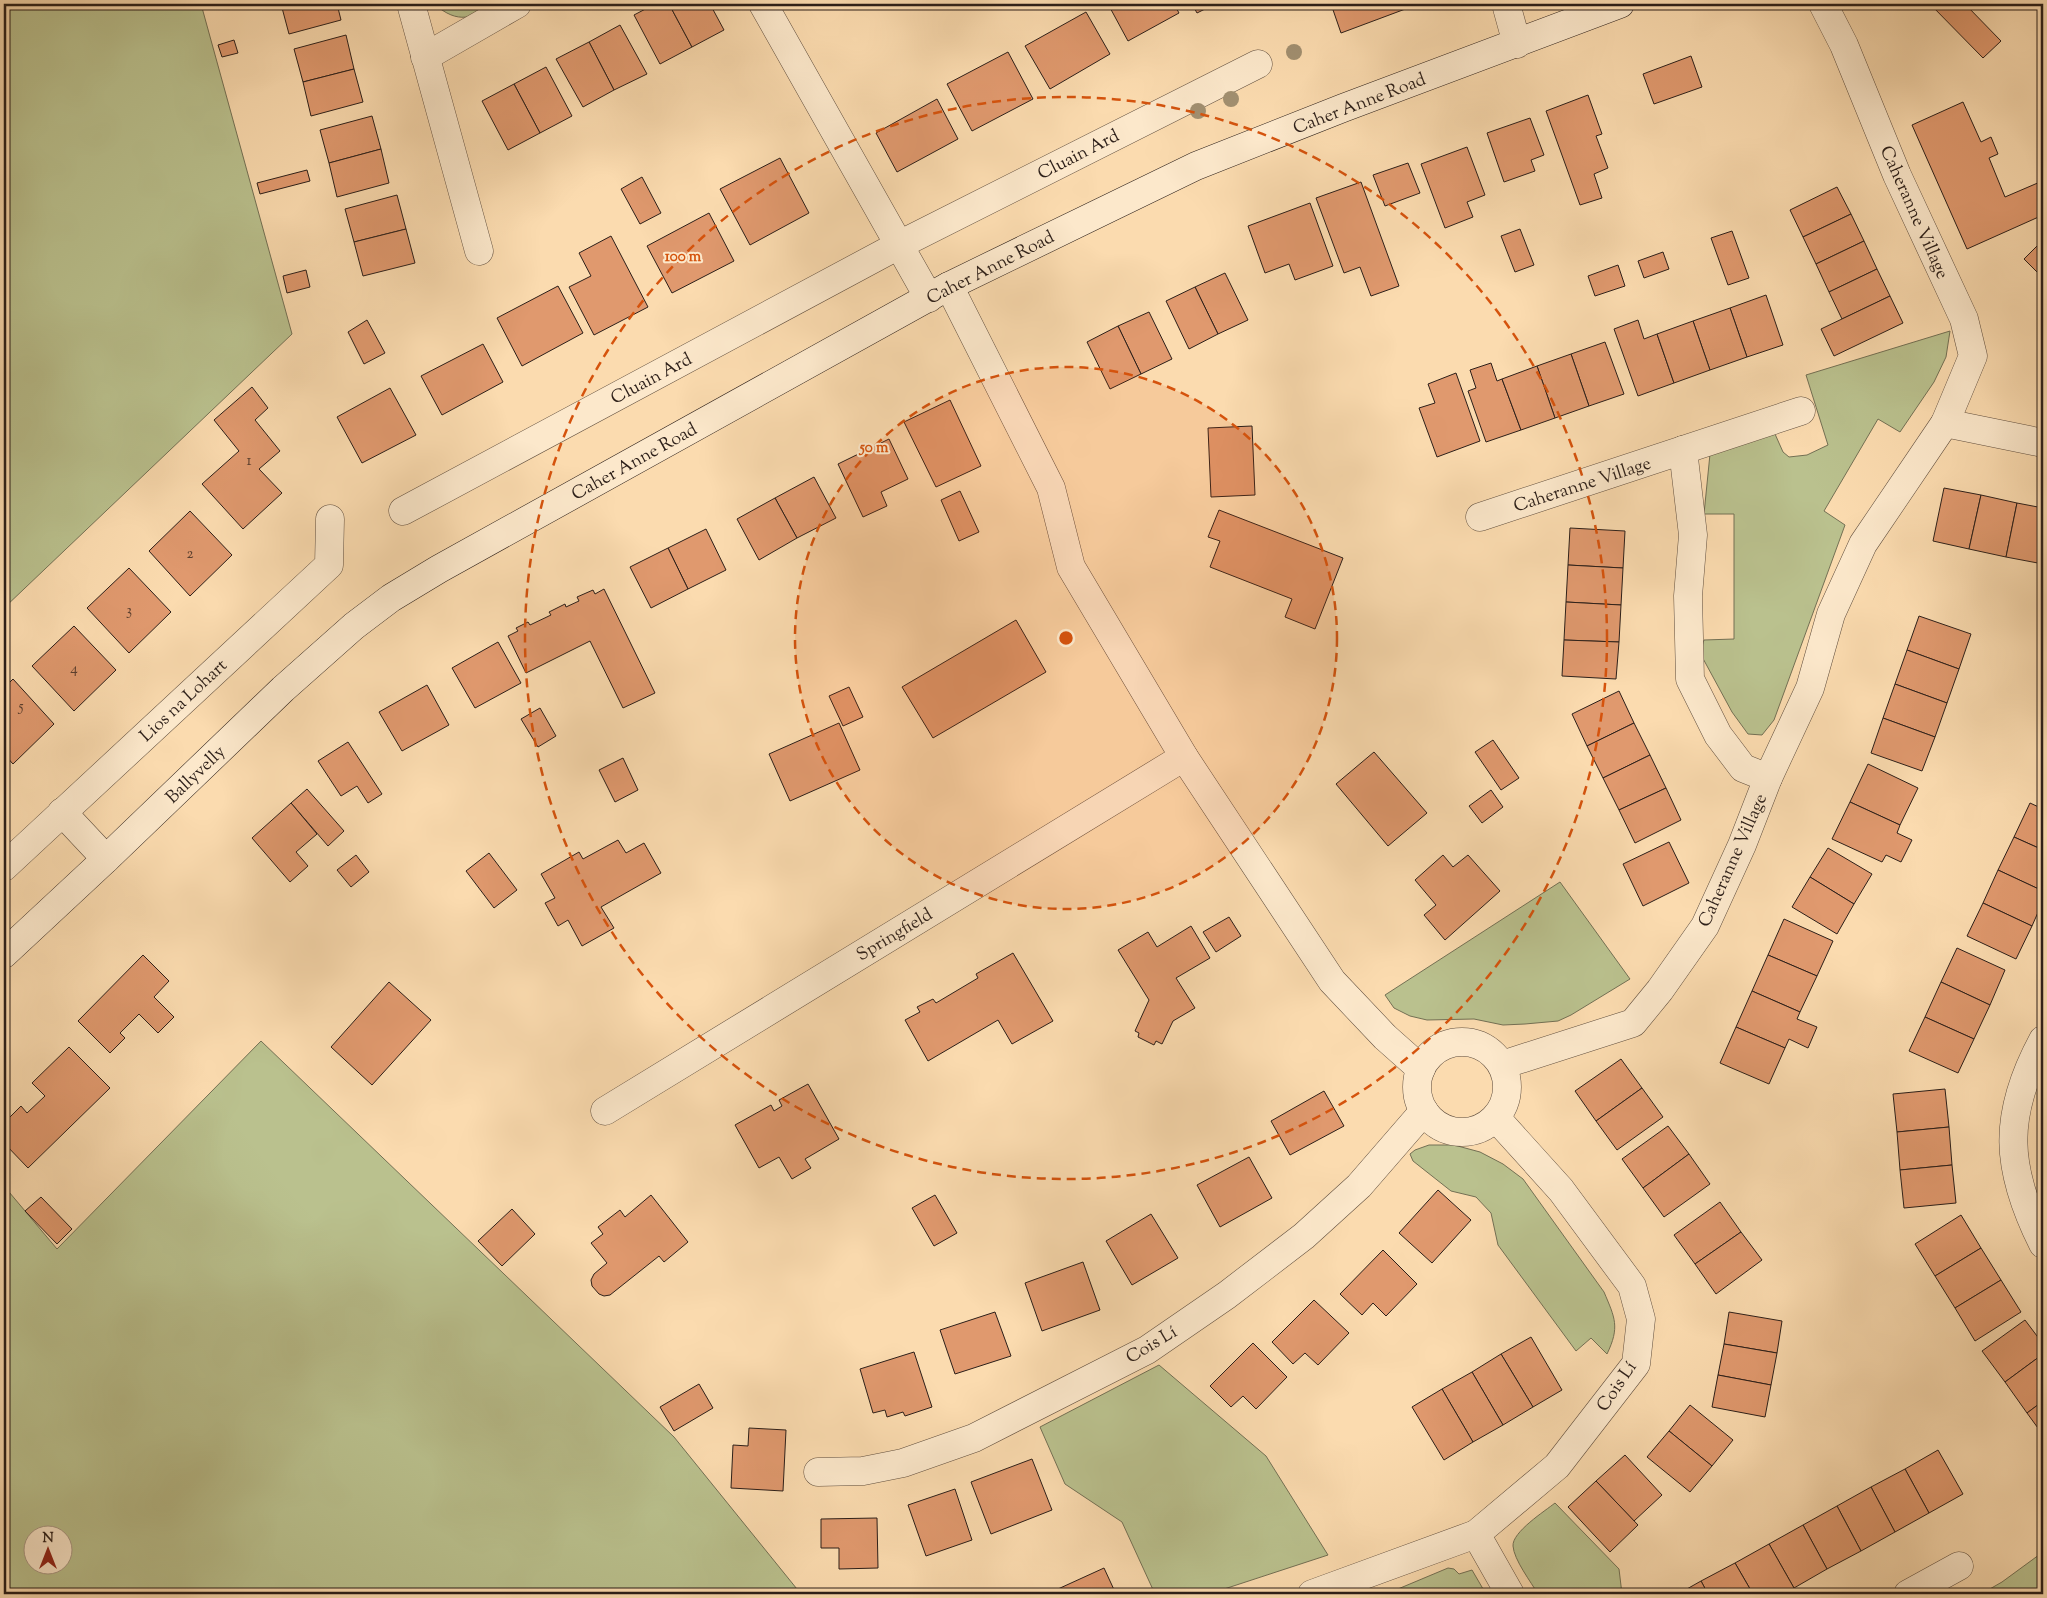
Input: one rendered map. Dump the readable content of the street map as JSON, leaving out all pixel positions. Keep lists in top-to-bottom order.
{
  "streets": {
    "street": [
      "Caher Anne Road",
      "Cluain Ard",
      "Caheranne Village",
      "Lios na Lohart",
      "Ballyvelly",
      "Springfield",
      "Cois Lí"
    ]
  },
  "crossings": [
    ["Caher Anne Road", "Ballyvelly"],
    ["Caheranne Village", "Cois Lí"]
  ],
  "house_numbers": [
    "1",
    "2",
    "3",
    "4",
    "5"
  ],
  "north": "top",
  "rings": ["100 m", "50 m"]
}
